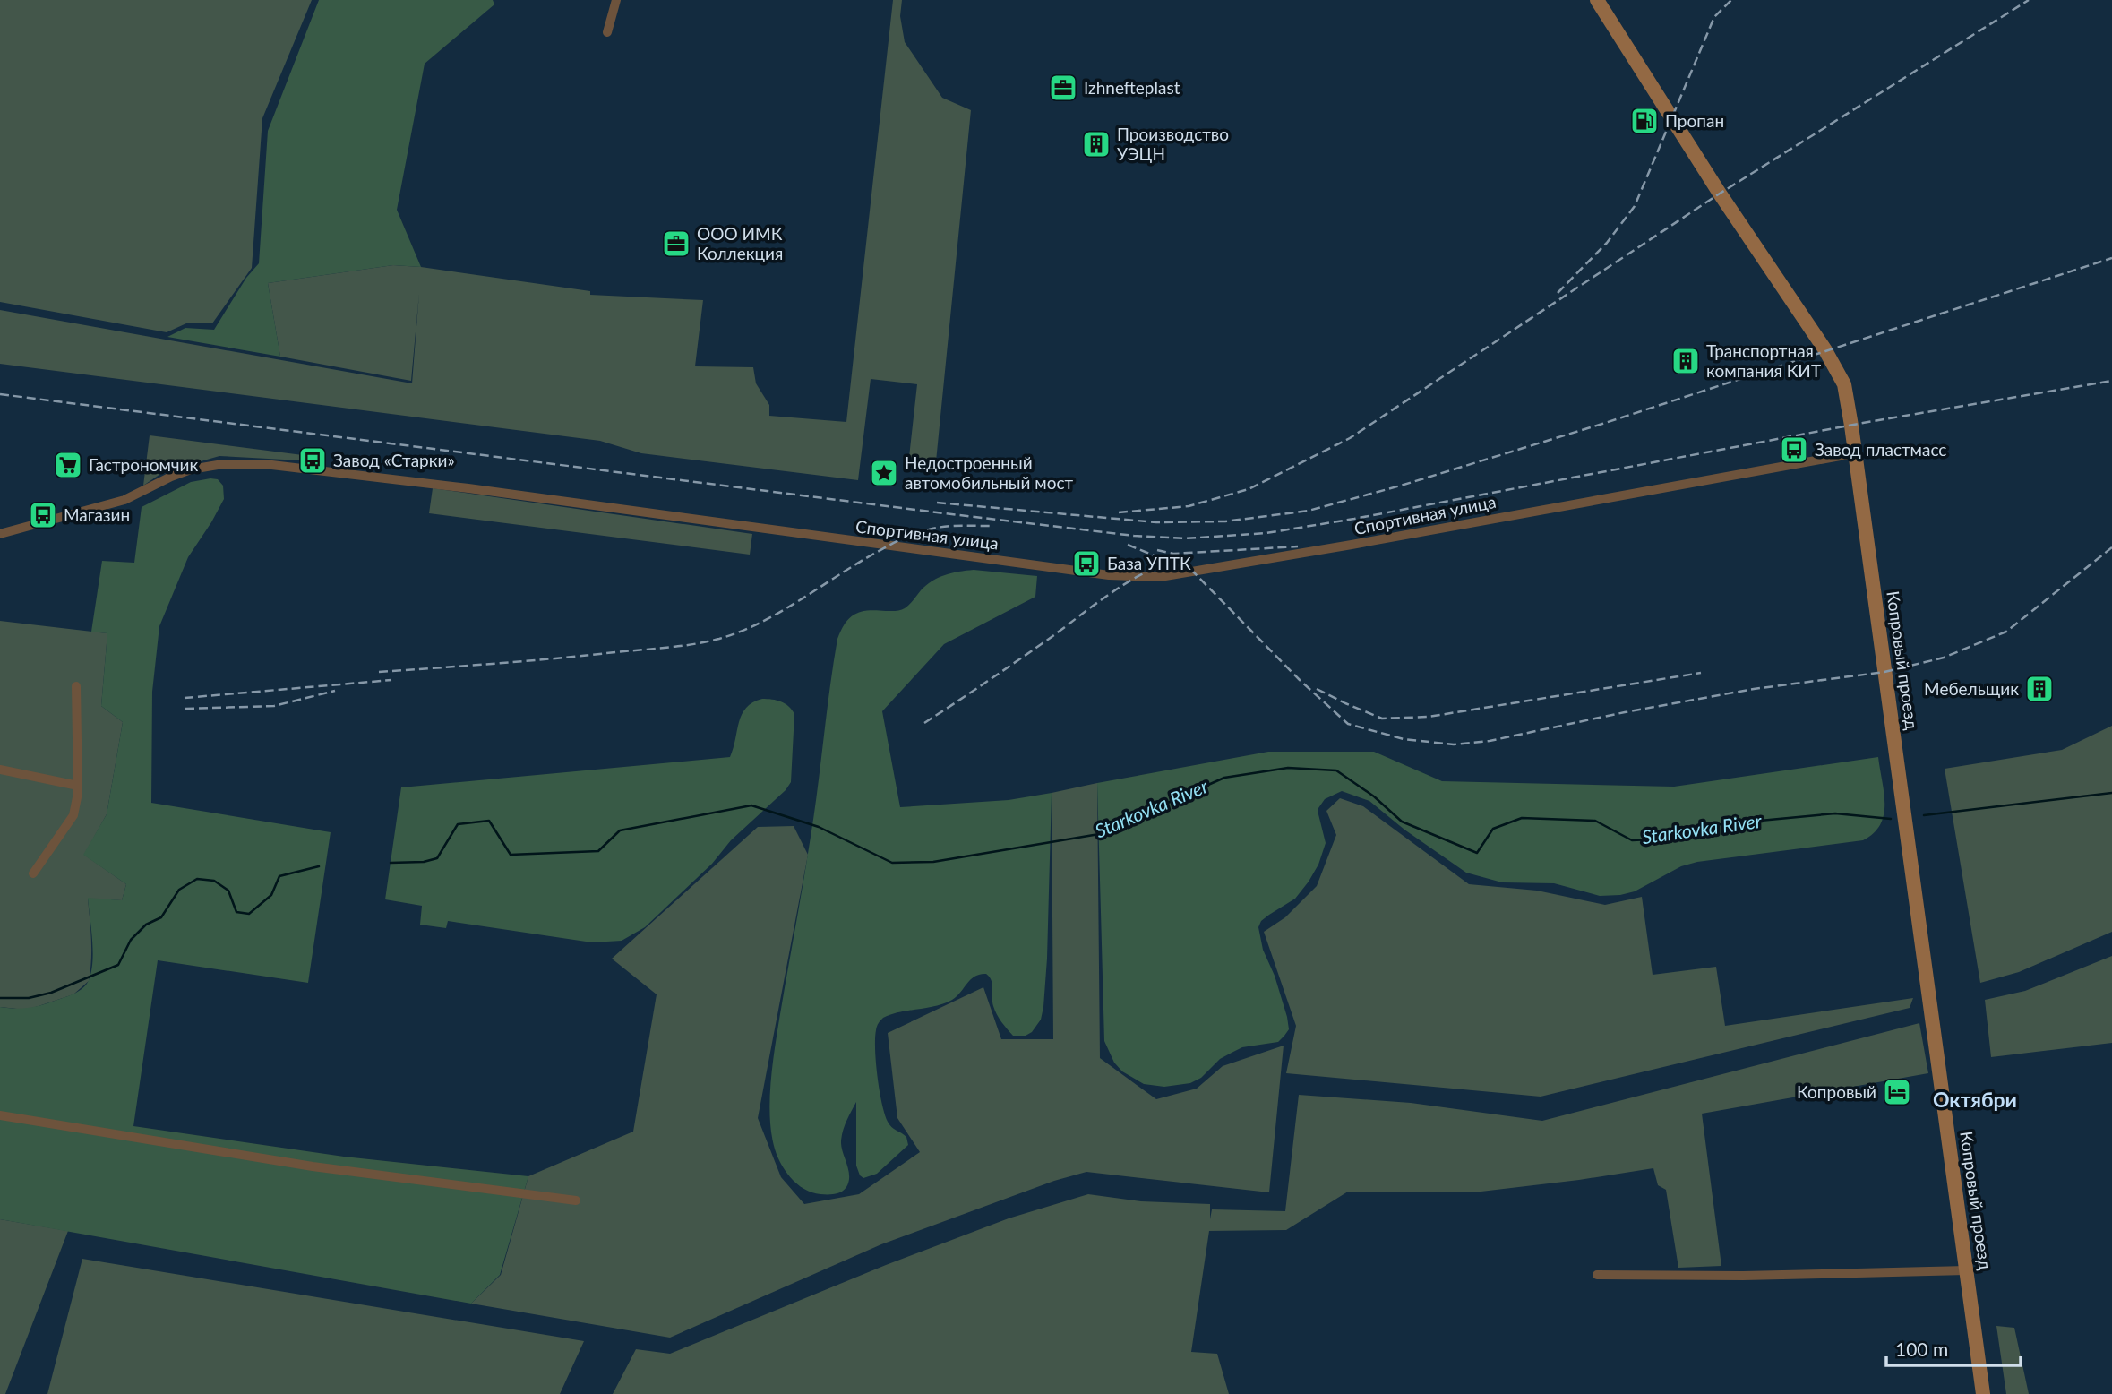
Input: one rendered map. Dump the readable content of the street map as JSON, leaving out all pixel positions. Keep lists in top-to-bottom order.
{
  "streets": {
    "main road": ["Копровый проезд"],
    "street": ["Спортивная улица"]
  },
  "crossings": [
    ["Спортивная улица", "Копровый проезд"]
  ],
  "districts": ["Октябри"],
  "water": ["Starkovka River"],
  "places": {
    "office": ["Izhnefteplast", "ООО ИМК Коллекция"],
    "fuel station": ["Пропан"],
    "building": ["Производство УЭЦН", "Транспортная компания КИТ", "Мебельщик"],
    "bus stop": [
      "Завод пластмасс",
      "Завод «Старки»",
      "Магазин",
      "База УПТК"
    ],
    "supermarket": ["Гастрономчик"],
    "place": ["Недостроенный автомобильный мост"],
    "hotel": ["Копровый"]
  },
  "scale_bar": "100 m"
}
